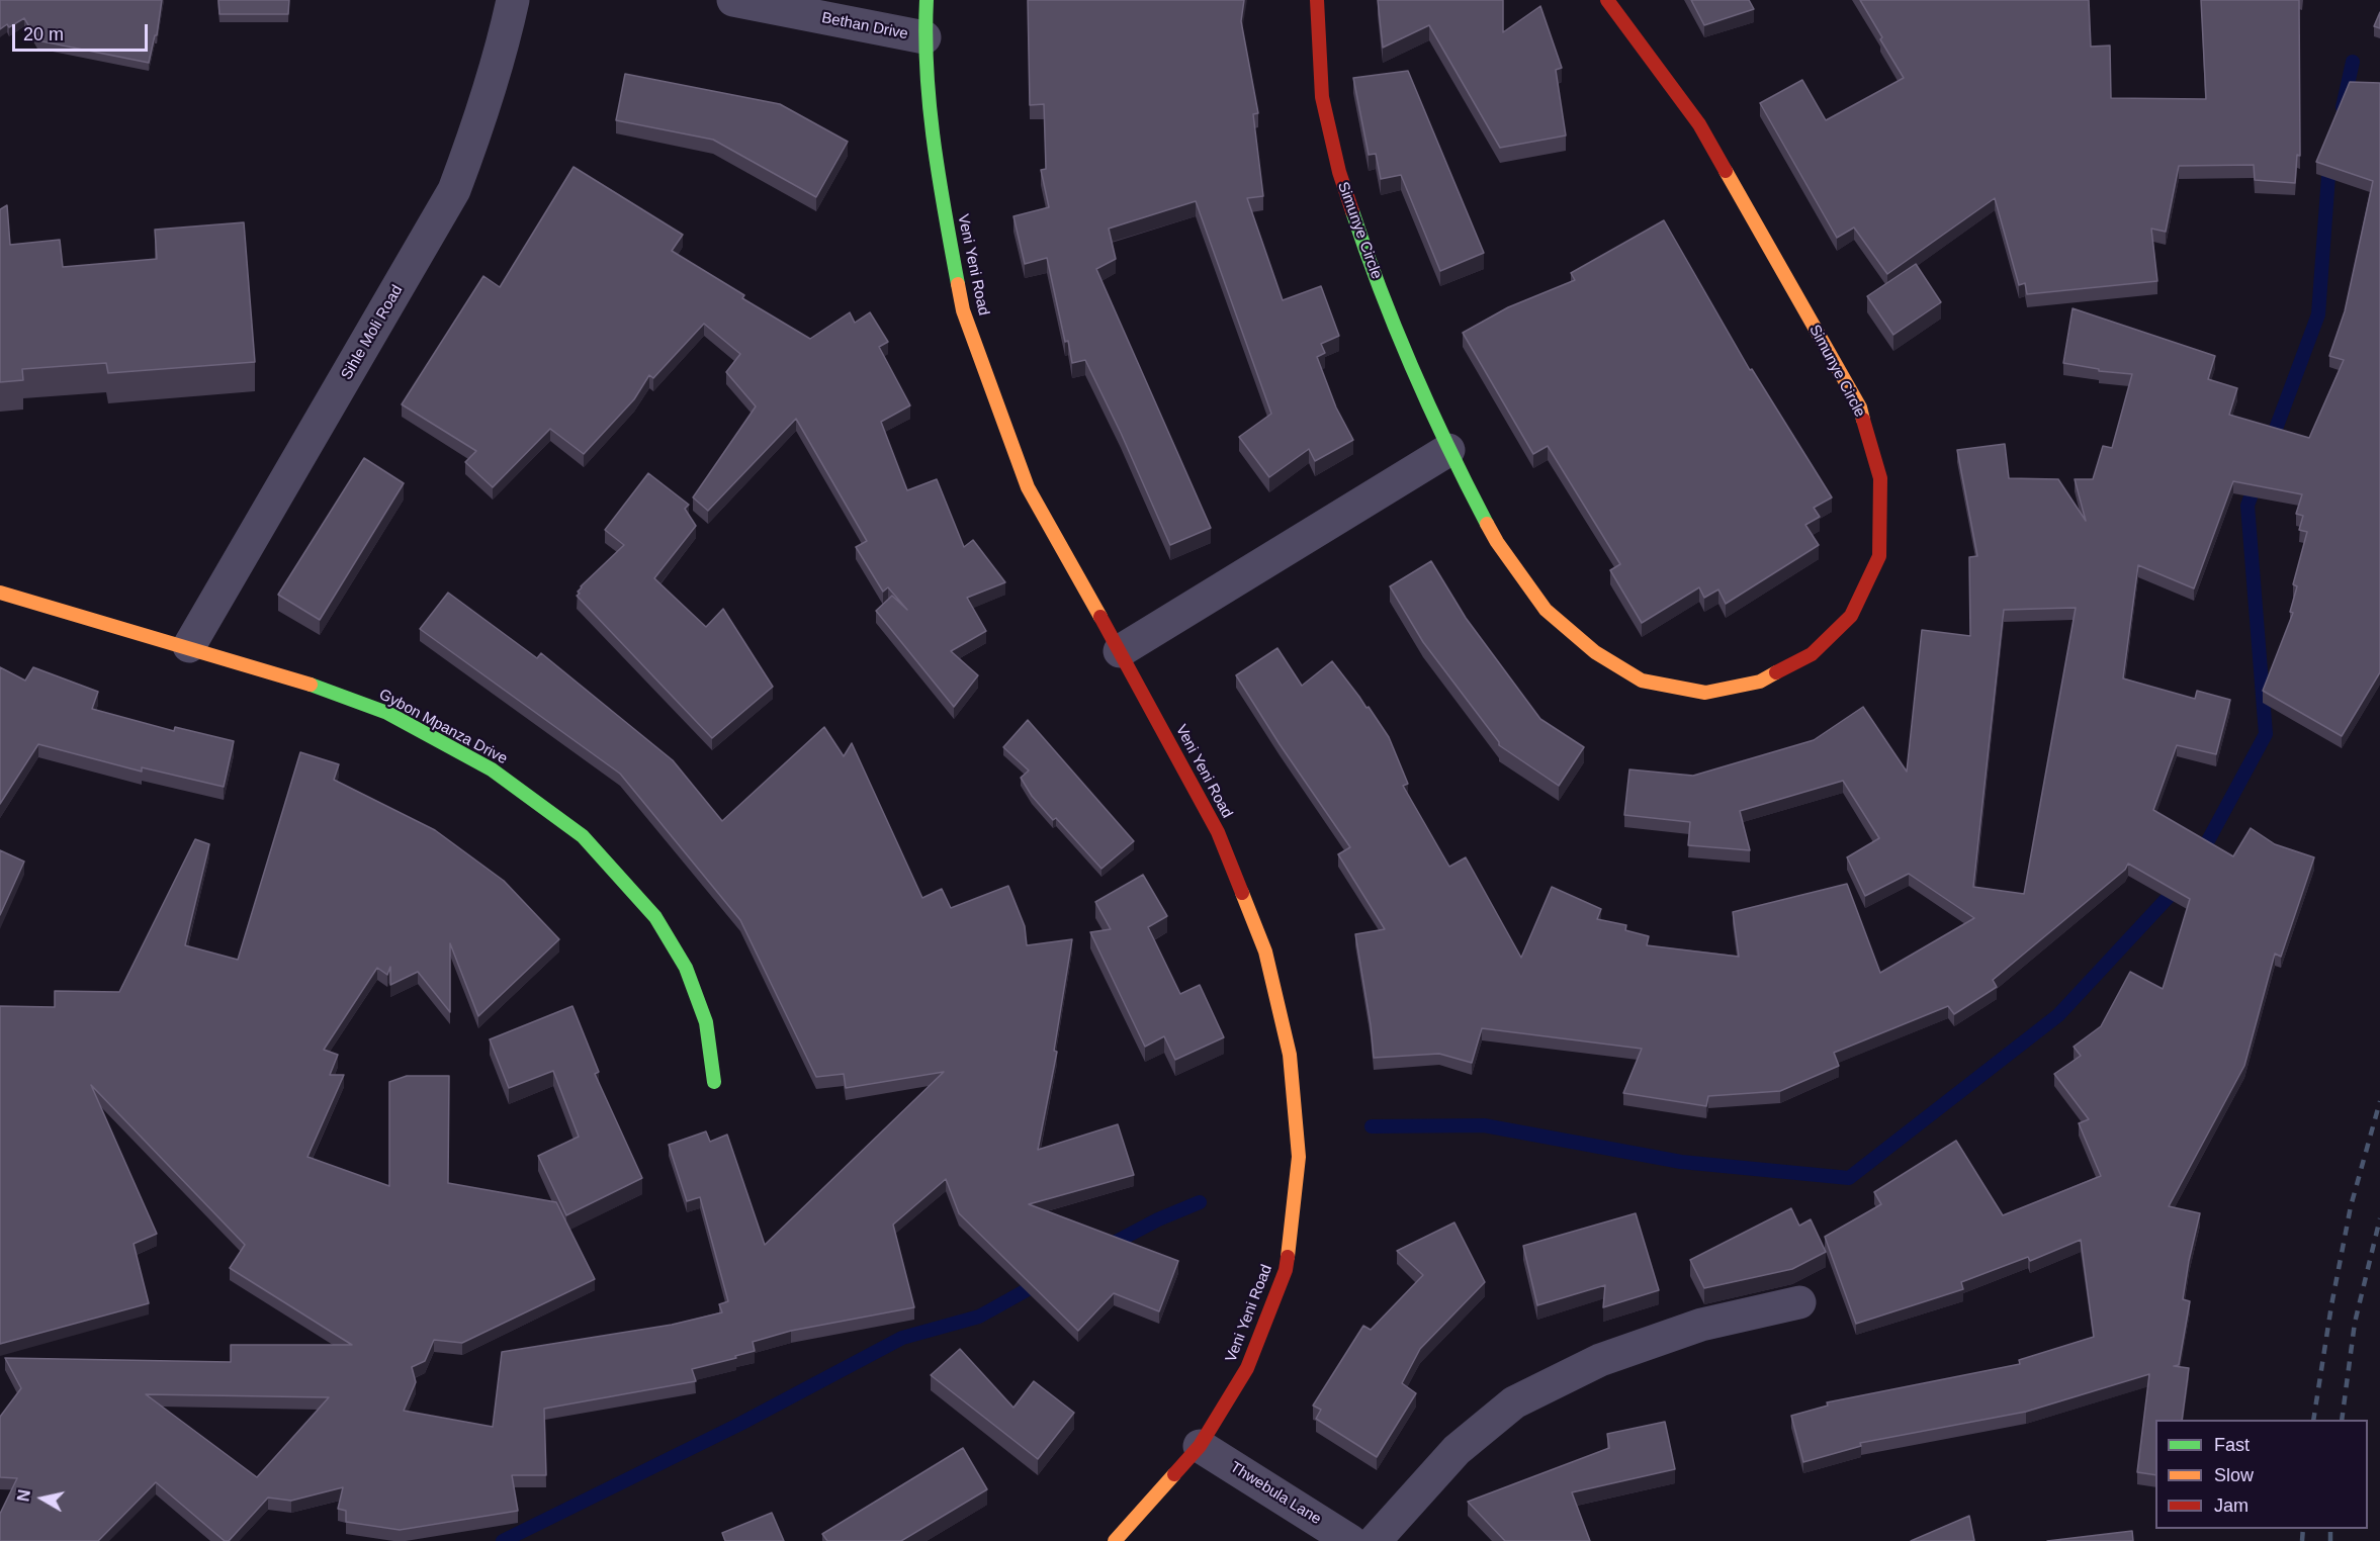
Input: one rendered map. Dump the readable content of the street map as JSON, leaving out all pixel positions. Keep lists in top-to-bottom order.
{
  "streets": {
    "street": [
      "Bethan Drive",
      "Simunye Circle",
      "Veni Yeni Road",
      "Sihle Moli Road",
      "Gybon Mpanza Drive",
      "Thwebula Lane"
    ]
  },
  "crossings": [
    ["Bethan Drive", "Veni Yeni Road"],
    ["Veni Yeni Road", "Thwebula Lane"],
    ["Sihle Moli Road", "Gybon Mpanza Drive"]
  ],
  "legend": ["Fast", "Slow", "Jam"],
  "scale_bar": "20 m",
  "north": "left"
}
